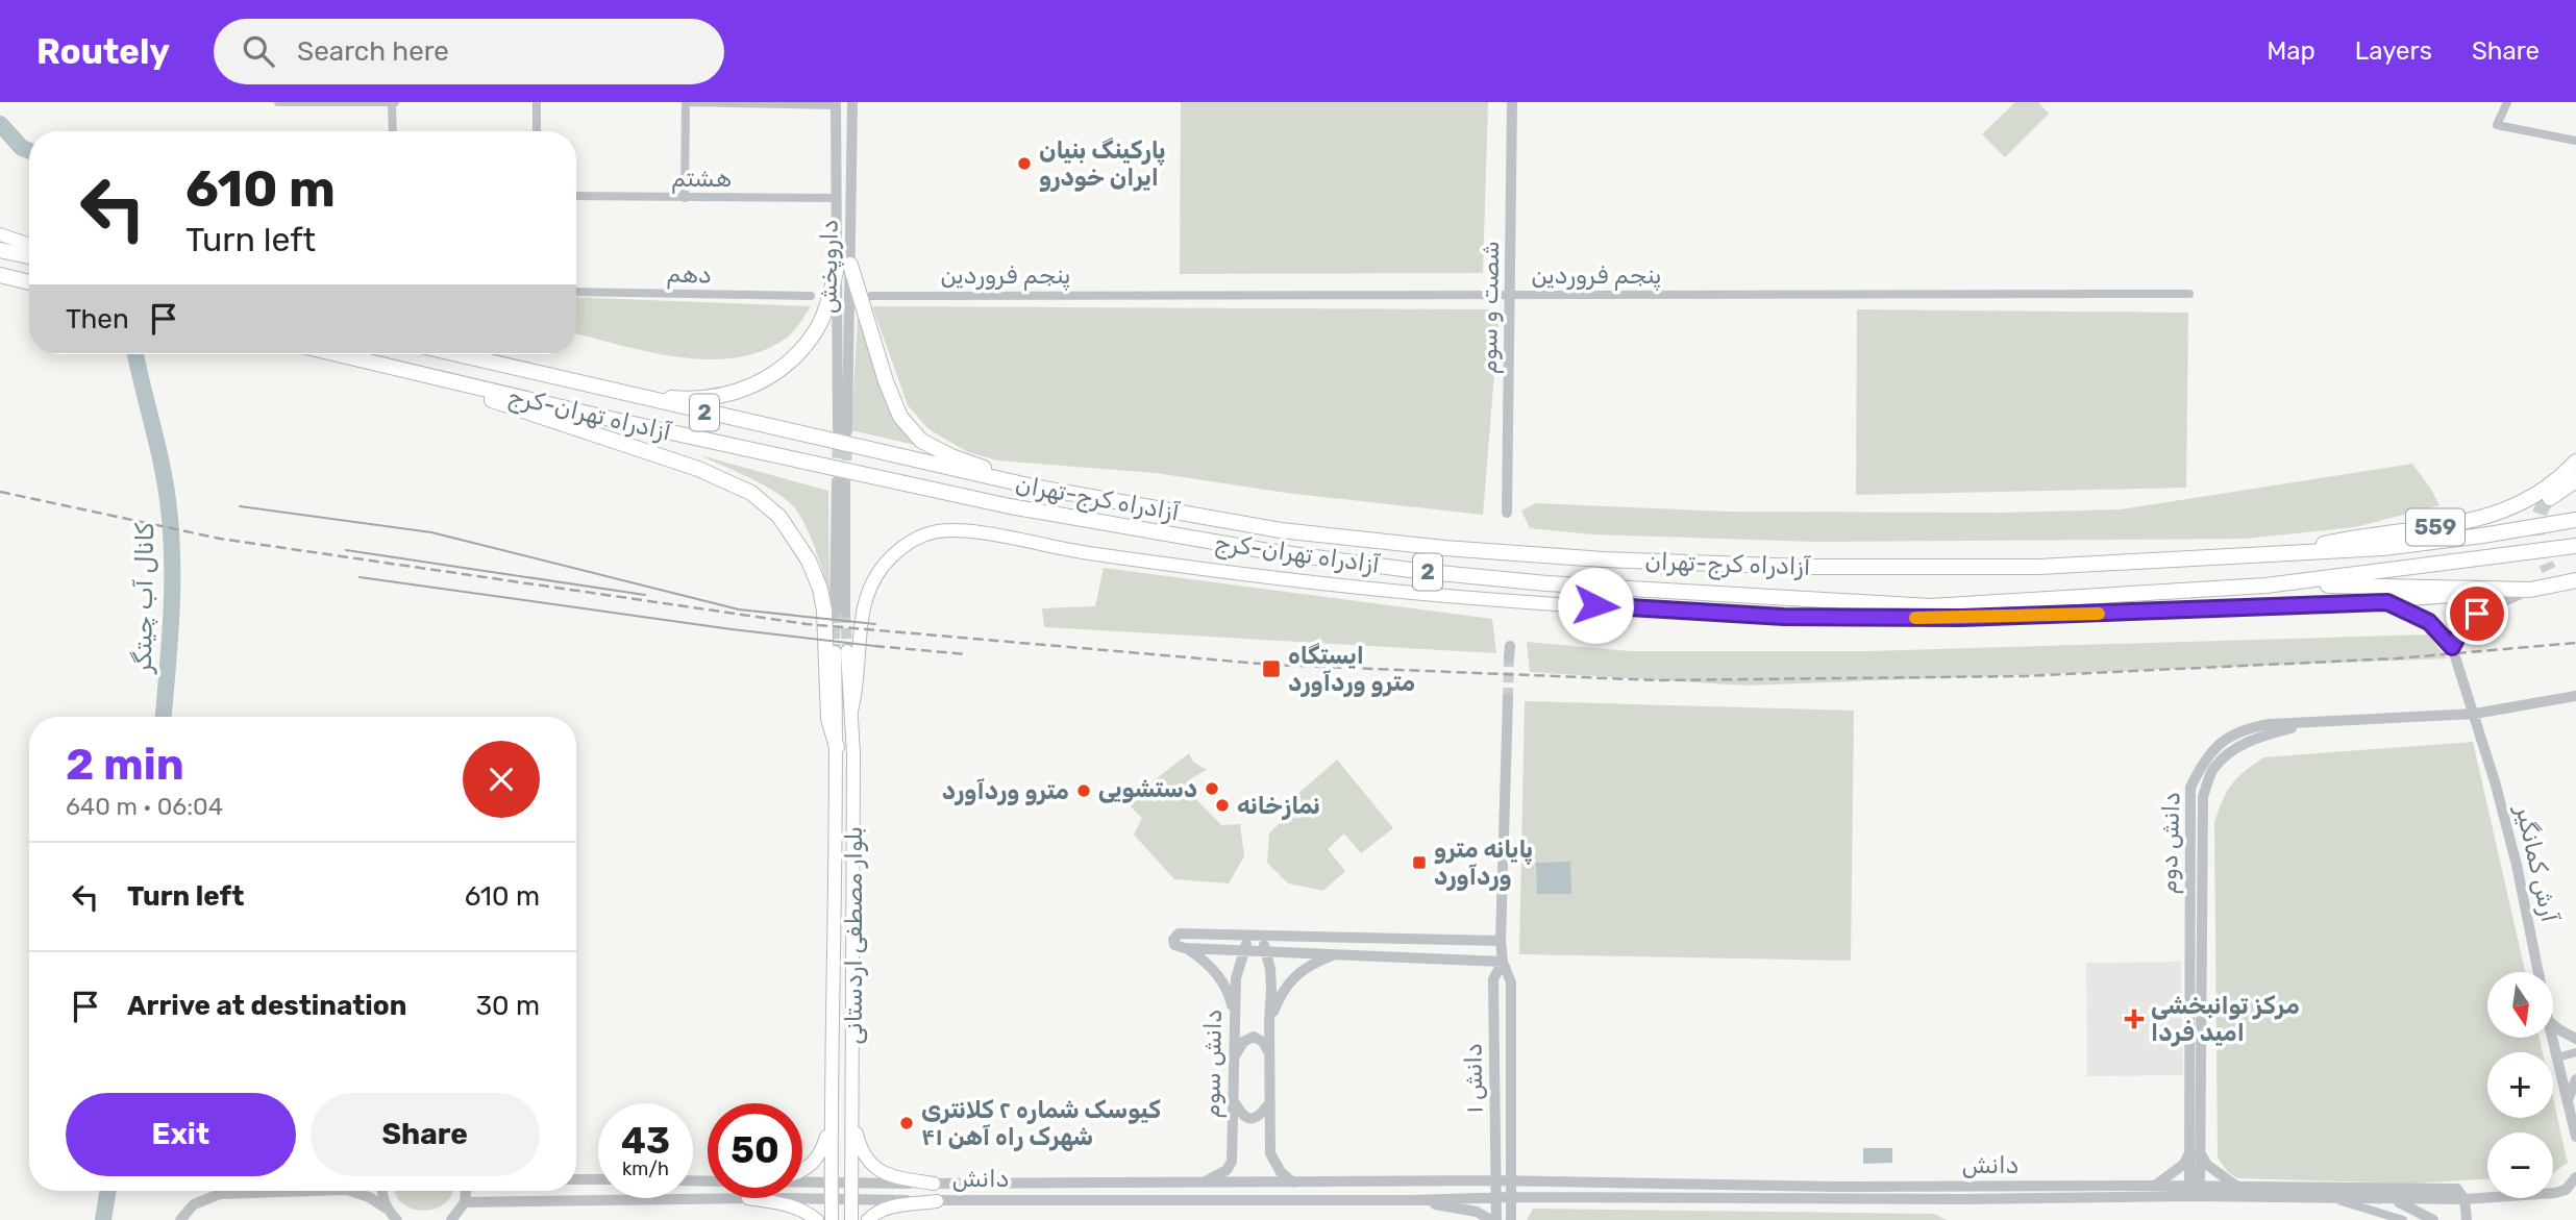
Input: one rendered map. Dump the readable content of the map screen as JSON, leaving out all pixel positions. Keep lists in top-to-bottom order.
{
  "streets": {
    "highway": [
      "2",
      "آزادراه تهران-کرج",
      "آزادراه کرج-تهران",
      "559"
    ],
    "main road": ["بلوار مصطفی اردستانی"],
    "street": [
      "هشتم",
      "داروپخش",
      "دهم",
      "پنجم فروردین",
      "شصت و سوم",
      "دانش دوم",
      "آرش کمانگیر",
      "دانش سوم",
      "دانش ۱",
      "دانش"
    ]
  },
  "crossings": [
    ["هشتم", "داروپخش"],
    ["پنجم فروردین", "شصت و سوم"],
    ["آزادراه کرج-تهران", "559"],
    ["دانش دوم", "آرش کمانگیر"],
    ["دانش دوم", "دانش"],
    ["بلوار مصطفی اردستانی", "دانش"],
    ["دانش سوم", "دانش"],
    ["دانش ۱", "دانش"]
  ],
  "water": ["کانال آب چیتگر"],
  "places": {
    "other": [
      "پارکینگ بنیان ایران خودرو",
      "دستشویی",
      "مترو وردآورد",
      "نمازخانه",
      "کیوسک شماره ۲ کلانتری ۴۱ شهرک راه آهن"
    ],
    "transit": ["ایستگاه مترو وردآورد", "پایانه مترو وردآورد"],
    "health": ["مرکز توانبخشی امید فردا"]
  },
  "north": "bottom",
  "page": {
    "header": "Routely",
    "search": "Search here",
    "nav": ["Map", "Layers", "Share"],
    "turn": ["610 m", "Turn left"],
    "then": "Then",
    "heading": ["2 min", "640 m · 06:04"],
    "list": [
      {
        "name": "Turn left",
        "value": "610 m"
      },
      {
        "name": "Arrive at destination",
        "value": "30 m"
      }
    ],
    "map_buttons": ["+", "−"],
    "buttons": ["Exit", "Share"],
    "speed": "43 km/h",
    "limit": "50"
  }
}
